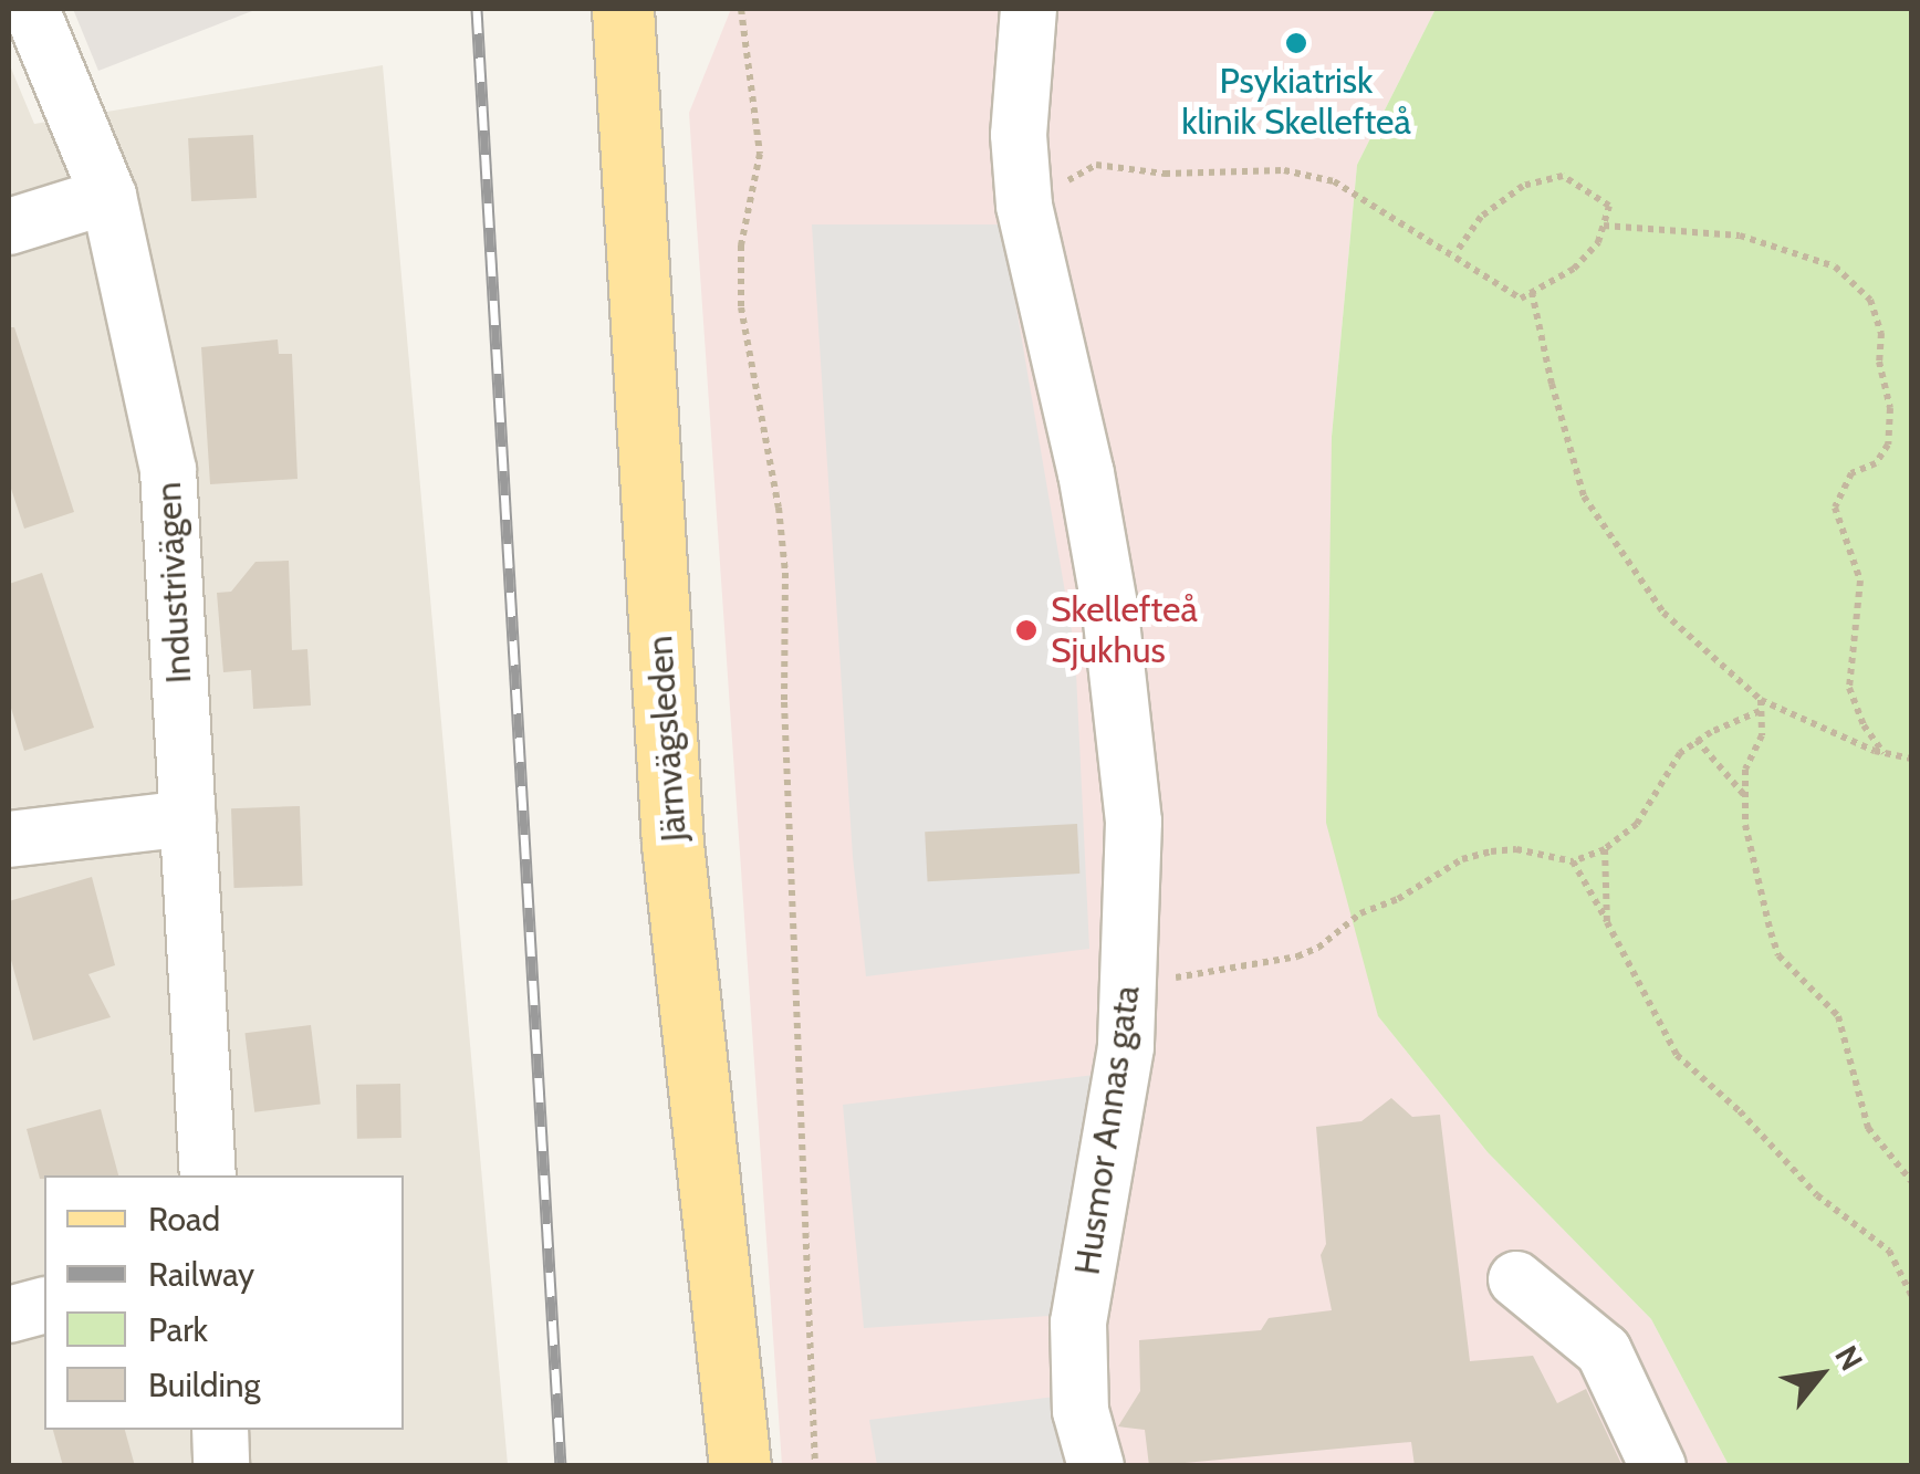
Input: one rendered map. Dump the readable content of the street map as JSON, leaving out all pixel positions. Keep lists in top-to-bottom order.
{
  "streets": {
    "main road": ["Järnvägsleden"],
    "street": ["Industrivägen", "Husmor Annas gata"]
  },
  "places": ["Psykiatrisk klinik Skellefteå", "Skellefteå Sjukhus"],
  "legend": [
    "Road",
    "Railway",
    "Park",
    "Building"
  ],
  "north": "top right"
}
